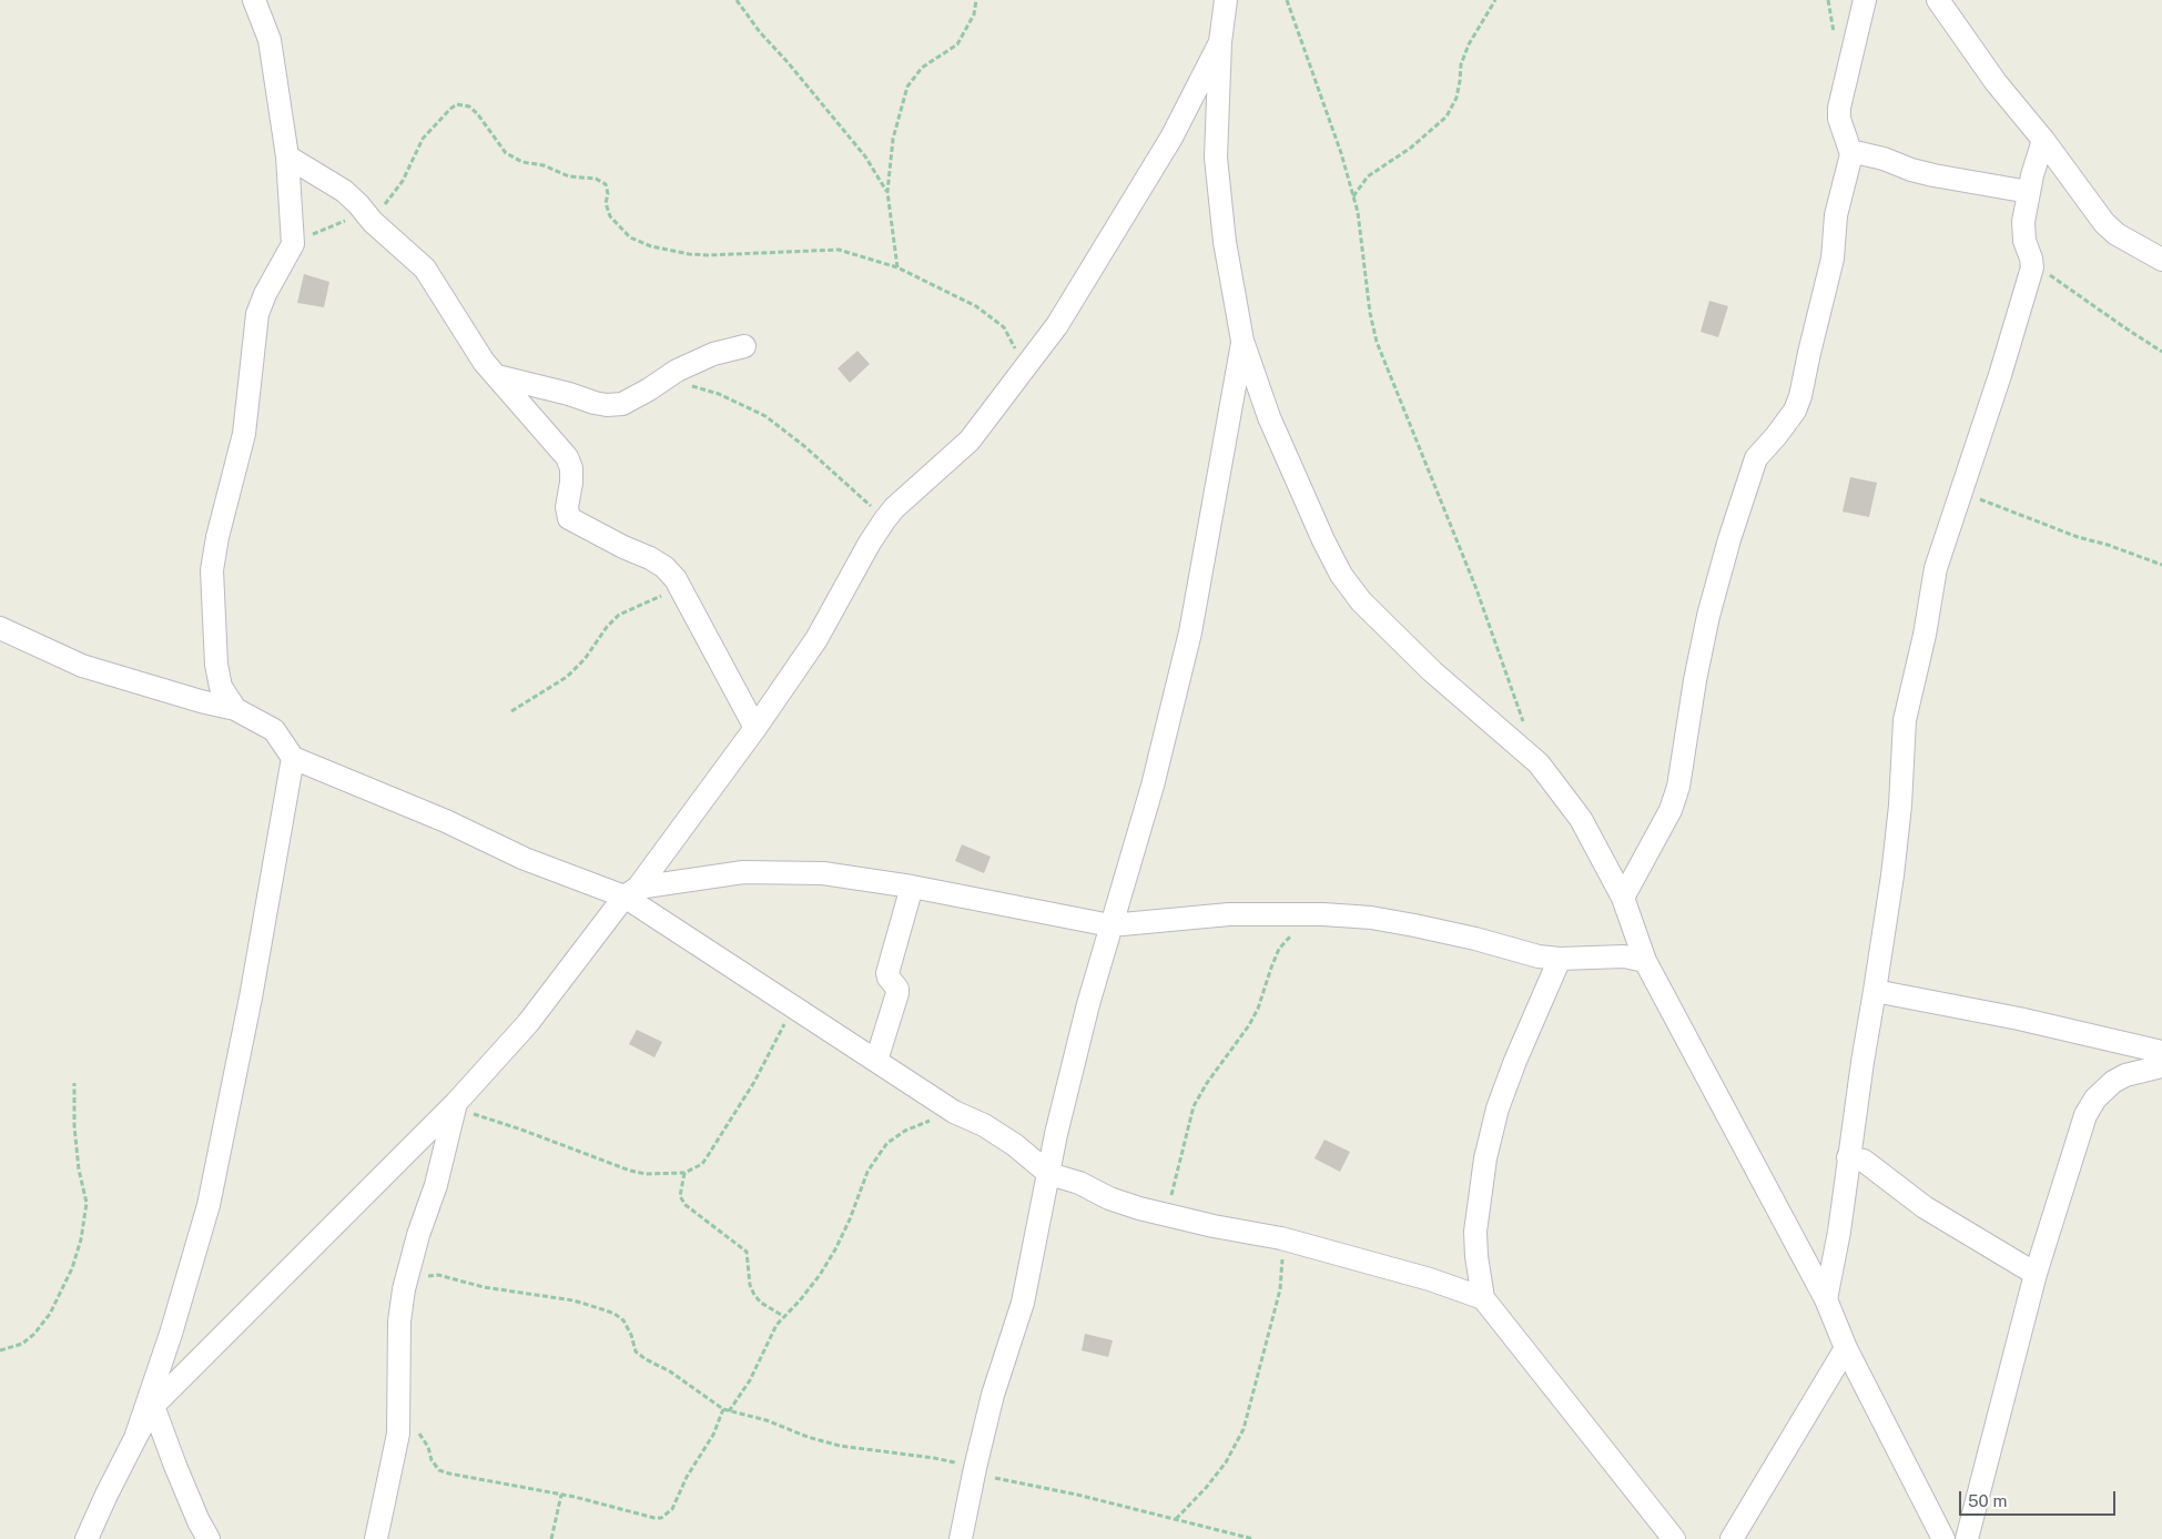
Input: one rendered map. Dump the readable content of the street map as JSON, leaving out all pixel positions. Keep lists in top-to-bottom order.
{
  "scale_bar": "50 m"
}
